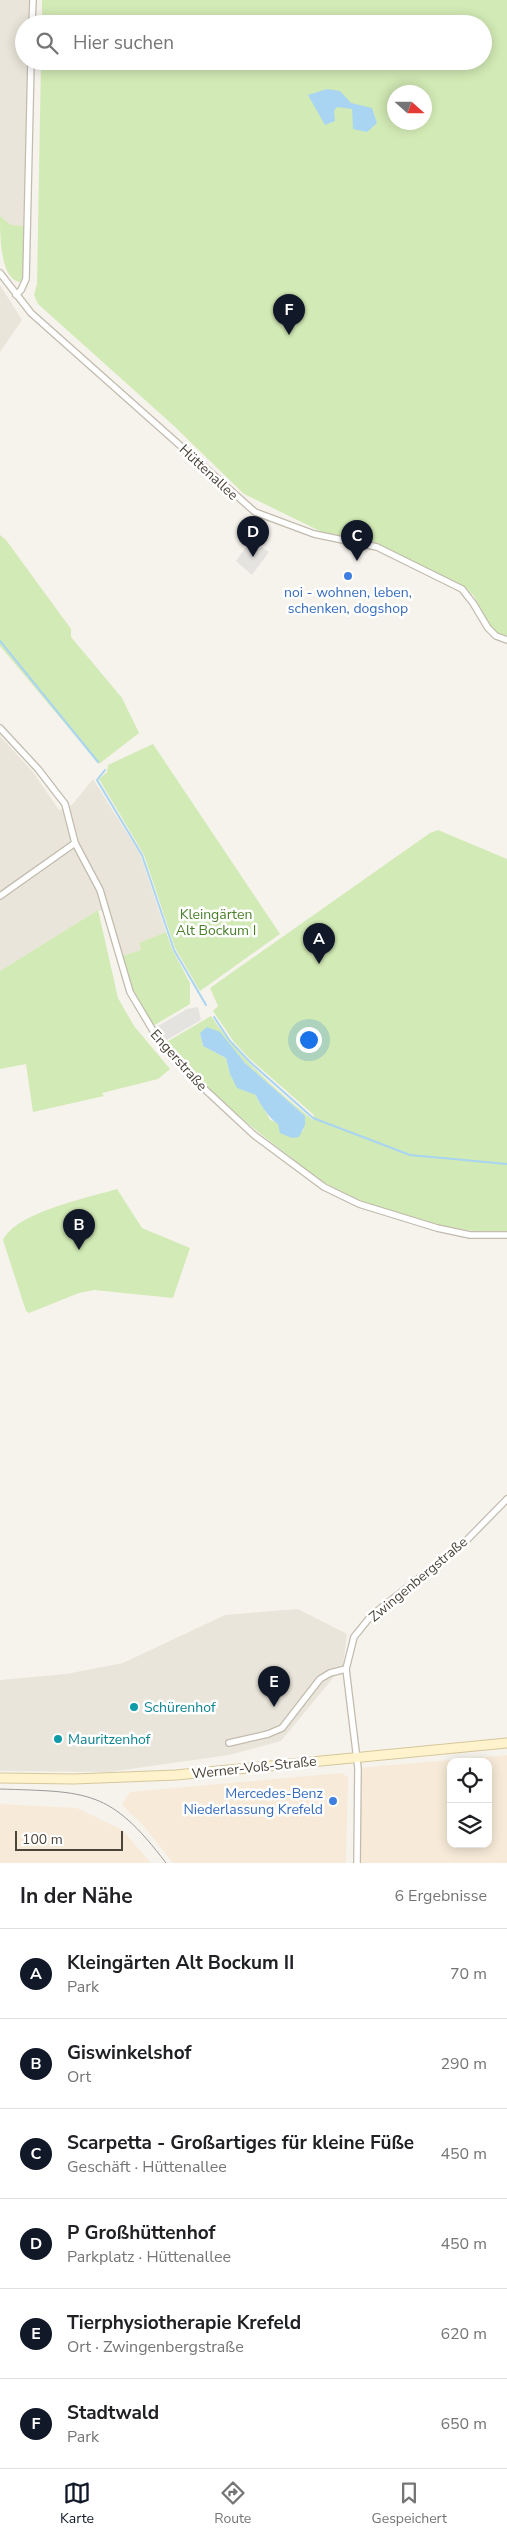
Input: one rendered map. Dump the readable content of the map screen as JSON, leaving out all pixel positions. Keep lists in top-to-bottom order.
{
  "streets": {
    "main road": ["Werner-Voß-Straße"],
    "street": ["Hüttenallee", "Engerstraße", "Zwingenbergstraße"]
  },
  "crossings": [
    ["Zwingenbergstraße", "Werner-Voß-Straße"]
  ],
  "parks": ["Kleingärten Alt Bockum I"],
  "places": [
    "noi - wohnen, leben, schenken, dogshop",
    "Schürenhof",
    "Mauritzenhof",
    "Mercedes-Benz Niederlassung Krefeld"
  ],
  "scale_bar": "100 m",
  "north": "right",
  "page": {
    "search": "Hier suchen",
    "pins": [
      "F",
      "D",
      "C",
      "A",
      "B",
      "E"
    ],
    "scale": "100 m",
    "heading": ["In der Nähe", "6 Ergebnisse"],
    "list": [
      {
        "mark": "A",
        "name": "Kleingärten Alt Bockum II",
        "note": "Park",
        "value": "70 m"
      },
      {
        "mark": "B",
        "name": "Giswinkelshof",
        "note": "Ort",
        "value": "290 m"
      },
      {
        "mark": "C",
        "name": "Scarpetta - Großartiges für kleine Füße",
        "note": "Geschäft · Hüttenallee",
        "value": "450 m"
      },
      {
        "mark": "D",
        "name": "P Großhüttenhof",
        "note": "Parkplatz · Hüttenallee",
        "value": "450 m"
      },
      {
        "mark": "E",
        "name": "Tierphysiotherapie Krefeld",
        "note": "Ort · Zwingenbergstraße",
        "value": "620 m"
      },
      {
        "mark": "F",
        "name": "Stadtwald",
        "note": "Park",
        "value": "650 m"
      }
    ],
    "nav": ["Karte", "Route", "Gespeichert"]
  }
}
